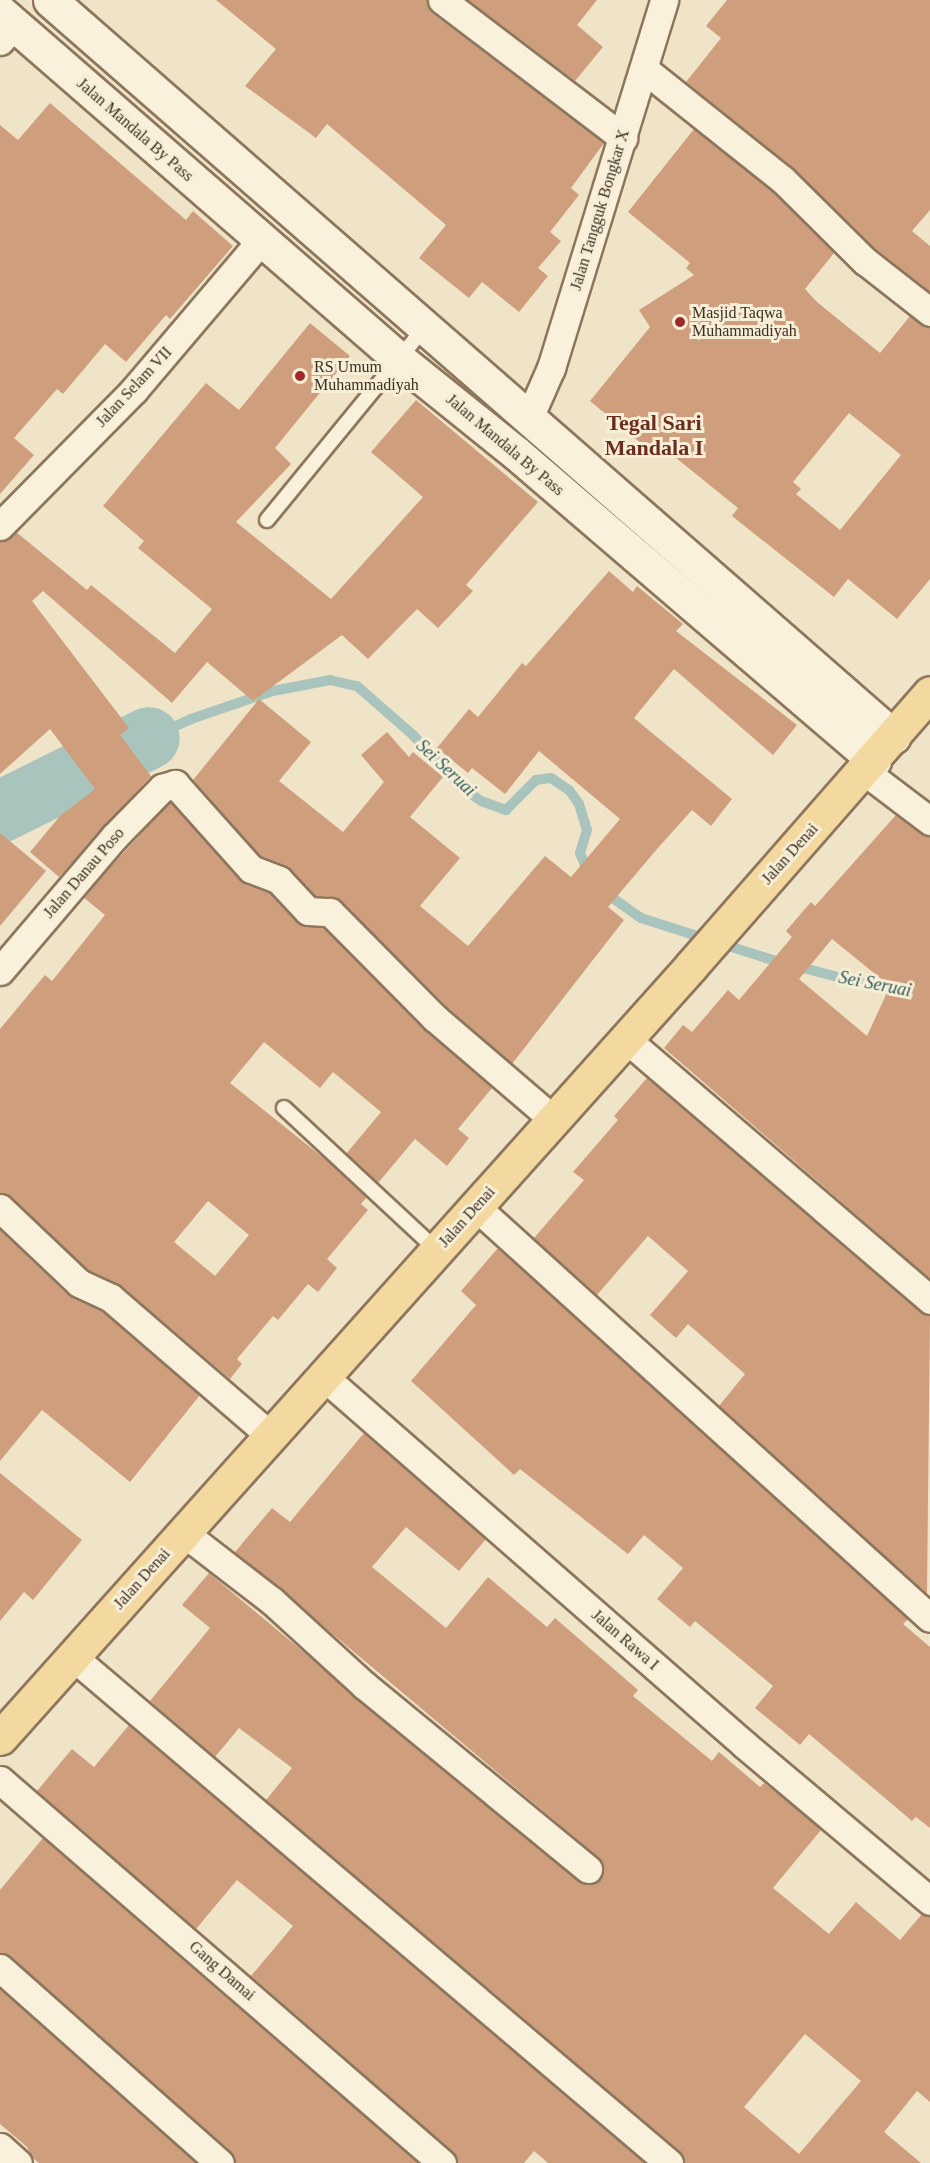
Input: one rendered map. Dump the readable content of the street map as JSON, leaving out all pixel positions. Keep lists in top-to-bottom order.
{
  "streets": {
    "main road": ["Jalan Denai"],
    "street": [
      "Jalan Mandala By Pass",
      "Jalan Tangguk Bongkar X",
      "Jalan Selam VII",
      "Jalan Danau Poso",
      "Jalan Rawa I",
      "Gang Damai"
    ]
  },
  "crossings": [
    ["Jalan Mandala By Pass", "Jalan Selam VII"],
    ["Jalan Mandala By Pass", "Jalan Denai"],
    ["Jalan Denai", "Jalan Danau Poso"],
    ["Jalan Denai", "Jalan Rawa I"]
  ],
  "districts": ["Tegal Sari Mandala I"],
  "water": ["Sei Seruai"],
  "places": ["Masjid Taqwa Muhammadiyah", "RS Umum Muhammadiyah"]
}
